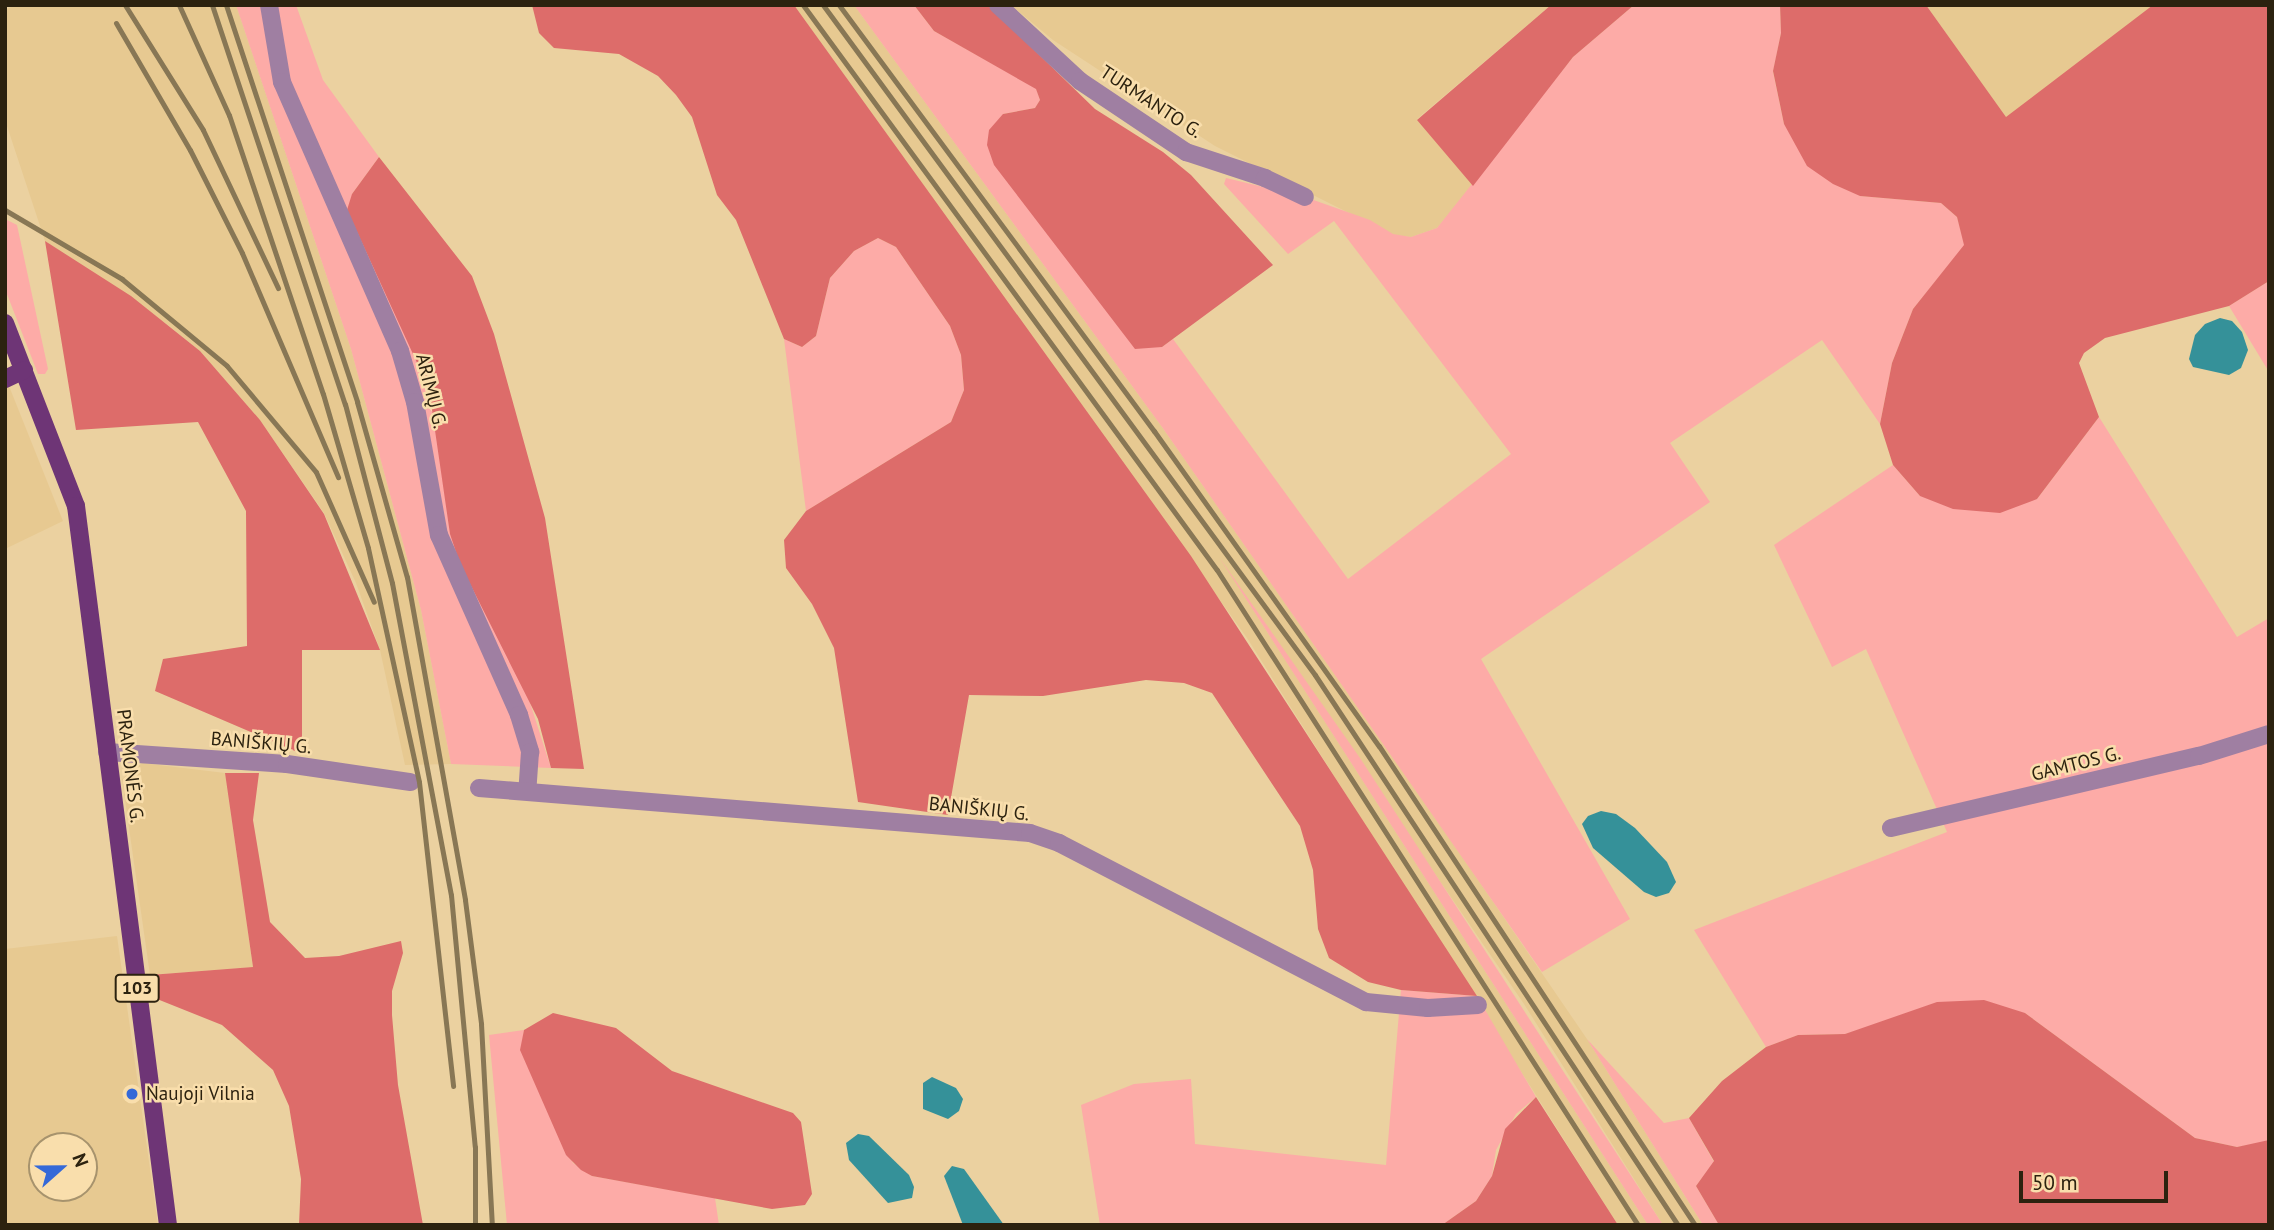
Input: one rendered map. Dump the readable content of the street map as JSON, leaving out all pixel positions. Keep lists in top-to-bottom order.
{
  "streets": {
    "main road": ["PRAMONĖS G.", "103"],
    "street": [
      "TURMANTO G.",
      "ARIMŲ G.",
      "BANIŠKIŲ G.",
      "GAMTOS G."
    ]
  },
  "crossings": [
    ["ARIMŲ G.", "BANIŠKIŲ G."],
    ["BANIŠKIŲ G.", "PRAMONĖS G."]
  ],
  "places": ["Naujoji Vilnia"],
  "scale_bar": "50 m",
  "north": "right"
}
